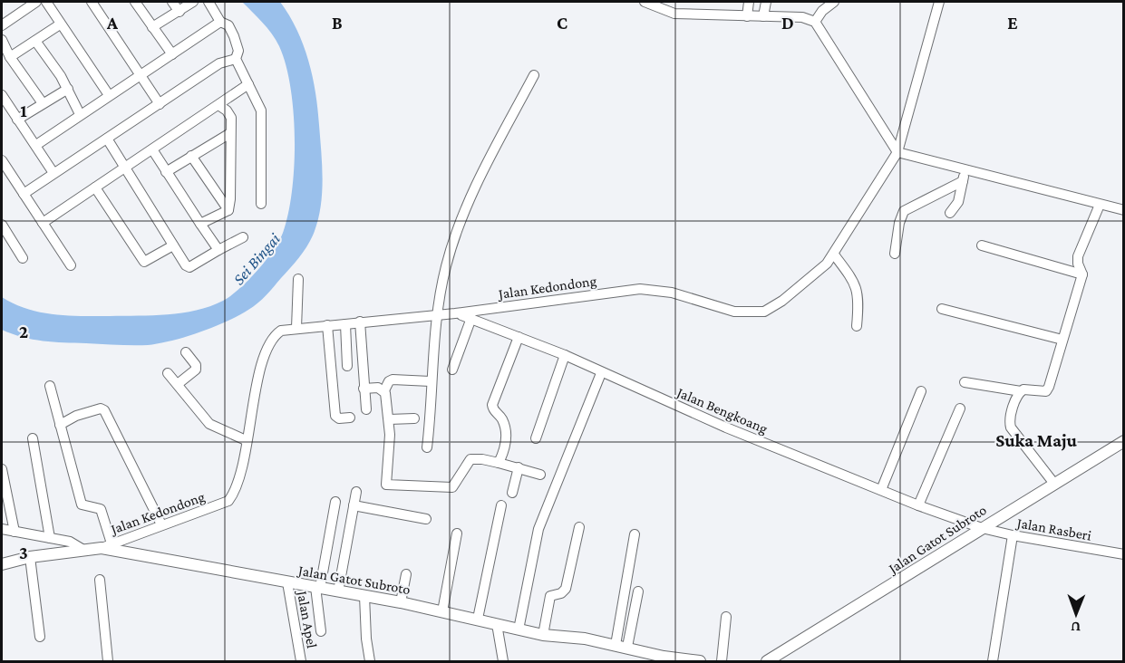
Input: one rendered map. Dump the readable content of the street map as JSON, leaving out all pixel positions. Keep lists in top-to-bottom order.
{
  "streets": {
    "main road": ["Jalan Gatot Subroto"],
    "street": [
      "Jalan Kedondong",
      "Jalan Bengkoang",
      "Jalan Rasberi",
      "Jalan Apel"
    ]
  },
  "crossings": [
    ["Jalan Kedondong", "Jalan Bengkoang"],
    ["Jalan Kedondong", "Jalan Gatot Subroto"],
    ["Jalan Bengkoang", "Jalan Rasberi"],
    ["Jalan Bengkoang", "Jalan Gatot Subroto"],
    ["Jalan Rasberi", "Jalan Gatot Subroto"],
    ["Jalan Gatot Subroto", "Jalan Apel"]
  ],
  "districts": ["Suka Maju"],
  "water": ["Sei Bingai"],
  "north": "bottom",
  "grid": {
    "columns": [
      "A",
      "B",
      "C",
      "D",
      "E"
    ],
    "rows": ["1", "2", "3"]
  }
}
